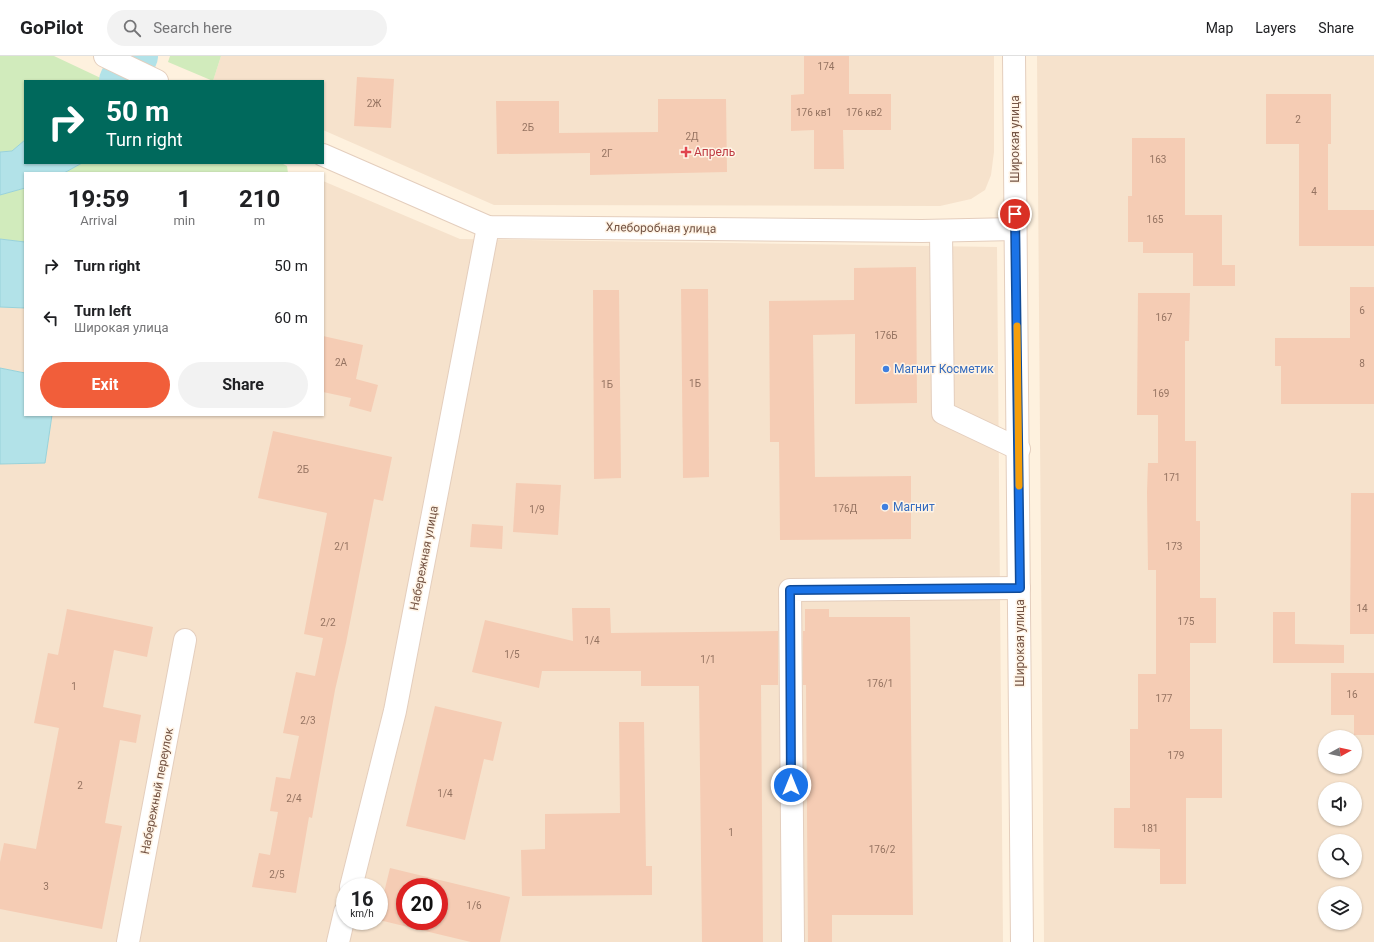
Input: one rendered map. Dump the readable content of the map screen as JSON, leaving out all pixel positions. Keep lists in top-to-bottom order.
{
  "streets": {
    "street": [
      "Широкая улица",
      "Хлеборобная улица",
      "Набережная улица",
      "Набережный переулок"
    ]
  },
  "crossings": [
    ["Широкая улица", "Хлеборобная улица"],
    ["Хлеборобная улица", "Набережная улица"]
  ],
  "places": {
    "health": ["Апрель"],
    "other": ["Магнит Косметик", "Магнит"]
  },
  "house_numbers": [
    "174",
    "2Ж",
    "176 кв1",
    "176 кв2",
    "2",
    "2Б",
    "2Д",
    "2Г",
    "163",
    "4",
    "165",
    "6",
    "167",
    "176Б",
    "2А",
    "8",
    "1Б",
    "1Б",
    "169",
    "2Б",
    "171",
    "176Д",
    "1/9",
    "2/1",
    "173",
    "14",
    "175",
    "2/2",
    "1/4",
    "1/5",
    "1/1",
    "176/1",
    "1",
    "16",
    "177",
    "2/3",
    "179",
    "2",
    "1/4",
    "2/4",
    "181",
    "1",
    "176/2",
    "2/5",
    "3",
    "1/6"
  ],
  "north": "right",
  "page": {
    "header": "GoPilot",
    "search": "Search here",
    "nav": ["Map", "Layers", "Share"],
    "turn": ["50 m", "Turn right"],
    "eta": [
      "19:59",
      "Arrival",
      "1",
      "min",
      "210",
      "m"
    ],
    "list": [
      {
        "name": "Turn right",
        "value": "50 m"
      },
      {
        "name": "Turn left",
        "note": "Широкая улица",
        "value": "60 m"
      }
    ],
    "buttons": ["Exit", "Share"],
    "speed": "16 km/h",
    "limit": "20"
  }
}
